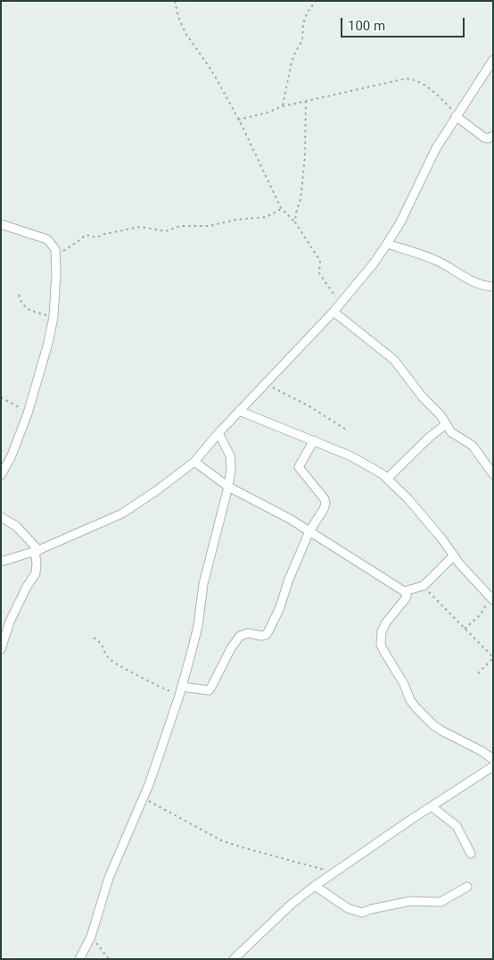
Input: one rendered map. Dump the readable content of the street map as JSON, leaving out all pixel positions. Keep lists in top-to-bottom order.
{
  "scale_bar": "100 m"
}
